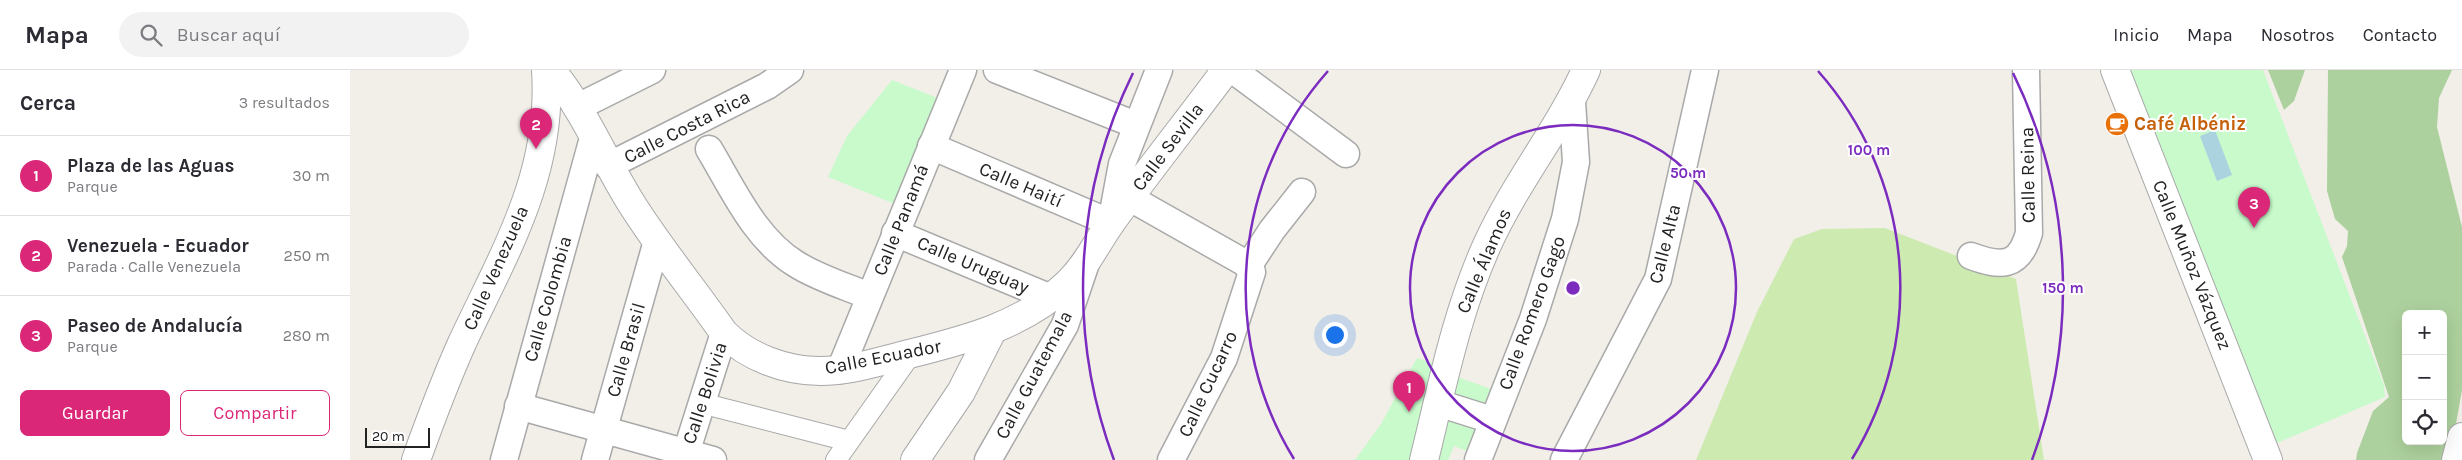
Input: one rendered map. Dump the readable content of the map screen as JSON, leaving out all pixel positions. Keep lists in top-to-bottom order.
{
  "streets": {
    "street": [
      "Calle Costa Rica",
      "Calle Sevilla",
      "Calle Reina",
      "Calle Haití",
      "Calle Panamá",
      "Calle Alta",
      "Calle Álamos",
      "Calle Uruguay",
      "Calle Muñoz Vázquez",
      "Calle Venezuela",
      "Calle Colombia",
      "Calle Romero Gago",
      "Calle Brasil",
      "Calle Ecuador",
      "Calle Guatemala",
      "Calle Cucarro",
      "Calle Bolivia"
    ]
  },
  "crossings": [
    ["Calle Costa Rica", "Calle Ecuador"],
    ["Calle Sevilla", "Calle Haití"],
    ["Calle Sevilla", "Calle Ecuador"],
    ["Calle Haití", "Calle Panamá"],
    ["Calle Haití", "Calle Ecuador"],
    ["Calle Panamá", "Calle Uruguay"],
    ["Calle Panamá", "Calle Ecuador"],
    ["Calle Álamos", "Calle Romero Gago"],
    ["Calle Uruguay", "Calle Ecuador"],
    ["Calle Colombia", "Calle Ecuador"],
    ["Calle Brasil", "Calle Ecuador"],
    ["Calle Ecuador", "Calle Guatemala"],
    ["Calle Ecuador", "Calle Bolivia"]
  ],
  "places": {
    "cafe": ["Café Albéniz"]
  },
  "scale_bar": "20 m",
  "page": {
    "header": "Mapa",
    "search": "Buscar aquí",
    "nav": [
      "Inicio",
      "Mapa",
      "Nosotros",
      "Contacto"
    ],
    "heading": ["Cerca", "3 resultados"],
    "pins": ["2", "3", "1"],
    "list": [
      {
        "mark": "1",
        "name": "Plaza de las Aguas",
        "note": "Parque",
        "value": "30 m"
      },
      {
        "mark": "2",
        "name": "Venezuela - Ecuador",
        "note": "Parada · Calle Venezuela",
        "value": "250 m"
      },
      {
        "mark": "3",
        "name": "Paseo de Andalucía",
        "note": "Parque",
        "value": "280 m"
      }
    ],
    "map_buttons": ["+", "−"],
    "buttons": ["Guardar", "Compartir"],
    "scale": "20 m"
  },
  "rings": ["100 m", "50 m", "150 m"]
}
